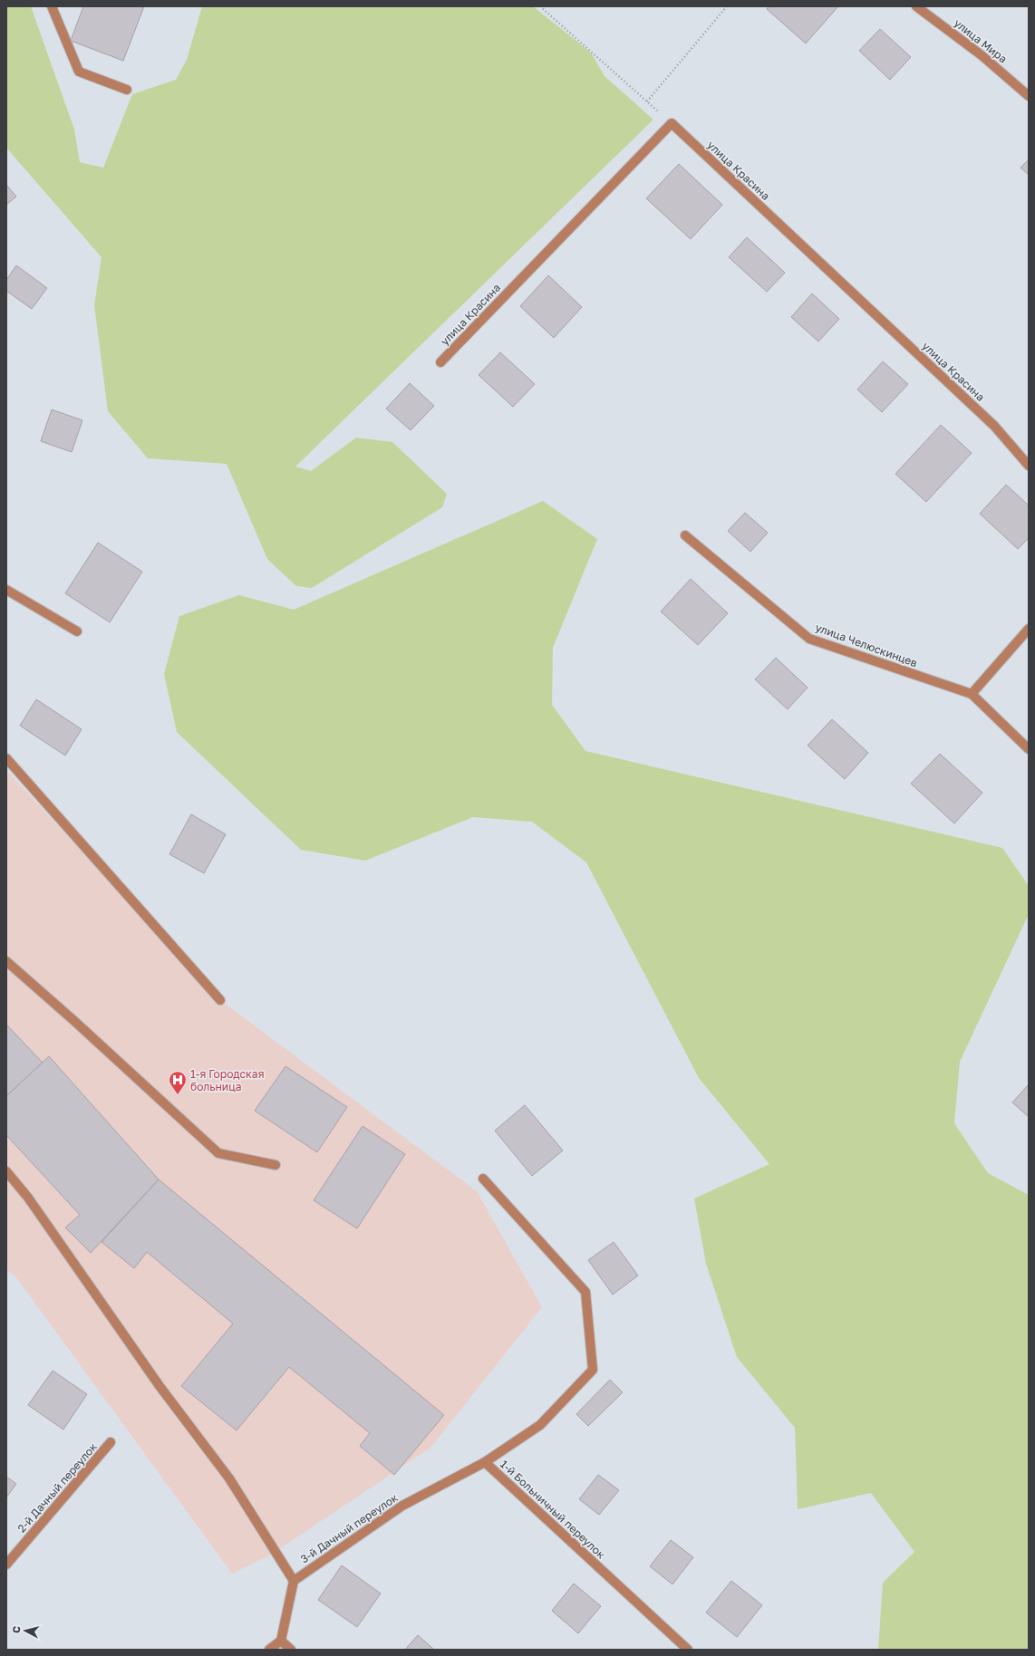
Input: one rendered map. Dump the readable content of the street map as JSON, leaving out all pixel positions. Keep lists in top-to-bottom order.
{
  "streets": {
    "street": [
      "улица Мира",
      "улица Красина",
      "улица Челюскинцев",
      "2-й Дачный переулок",
      "1-й Больничный переулок",
      "3-й Дачный переулок"
    ]
  },
  "crossings": [
    ["1-й Больничный переулок", "3-й Дачный переулок"]
  ],
  "places": {
    "hospital": ["1-я Городская больница"]
  },
  "north": "left"
}
